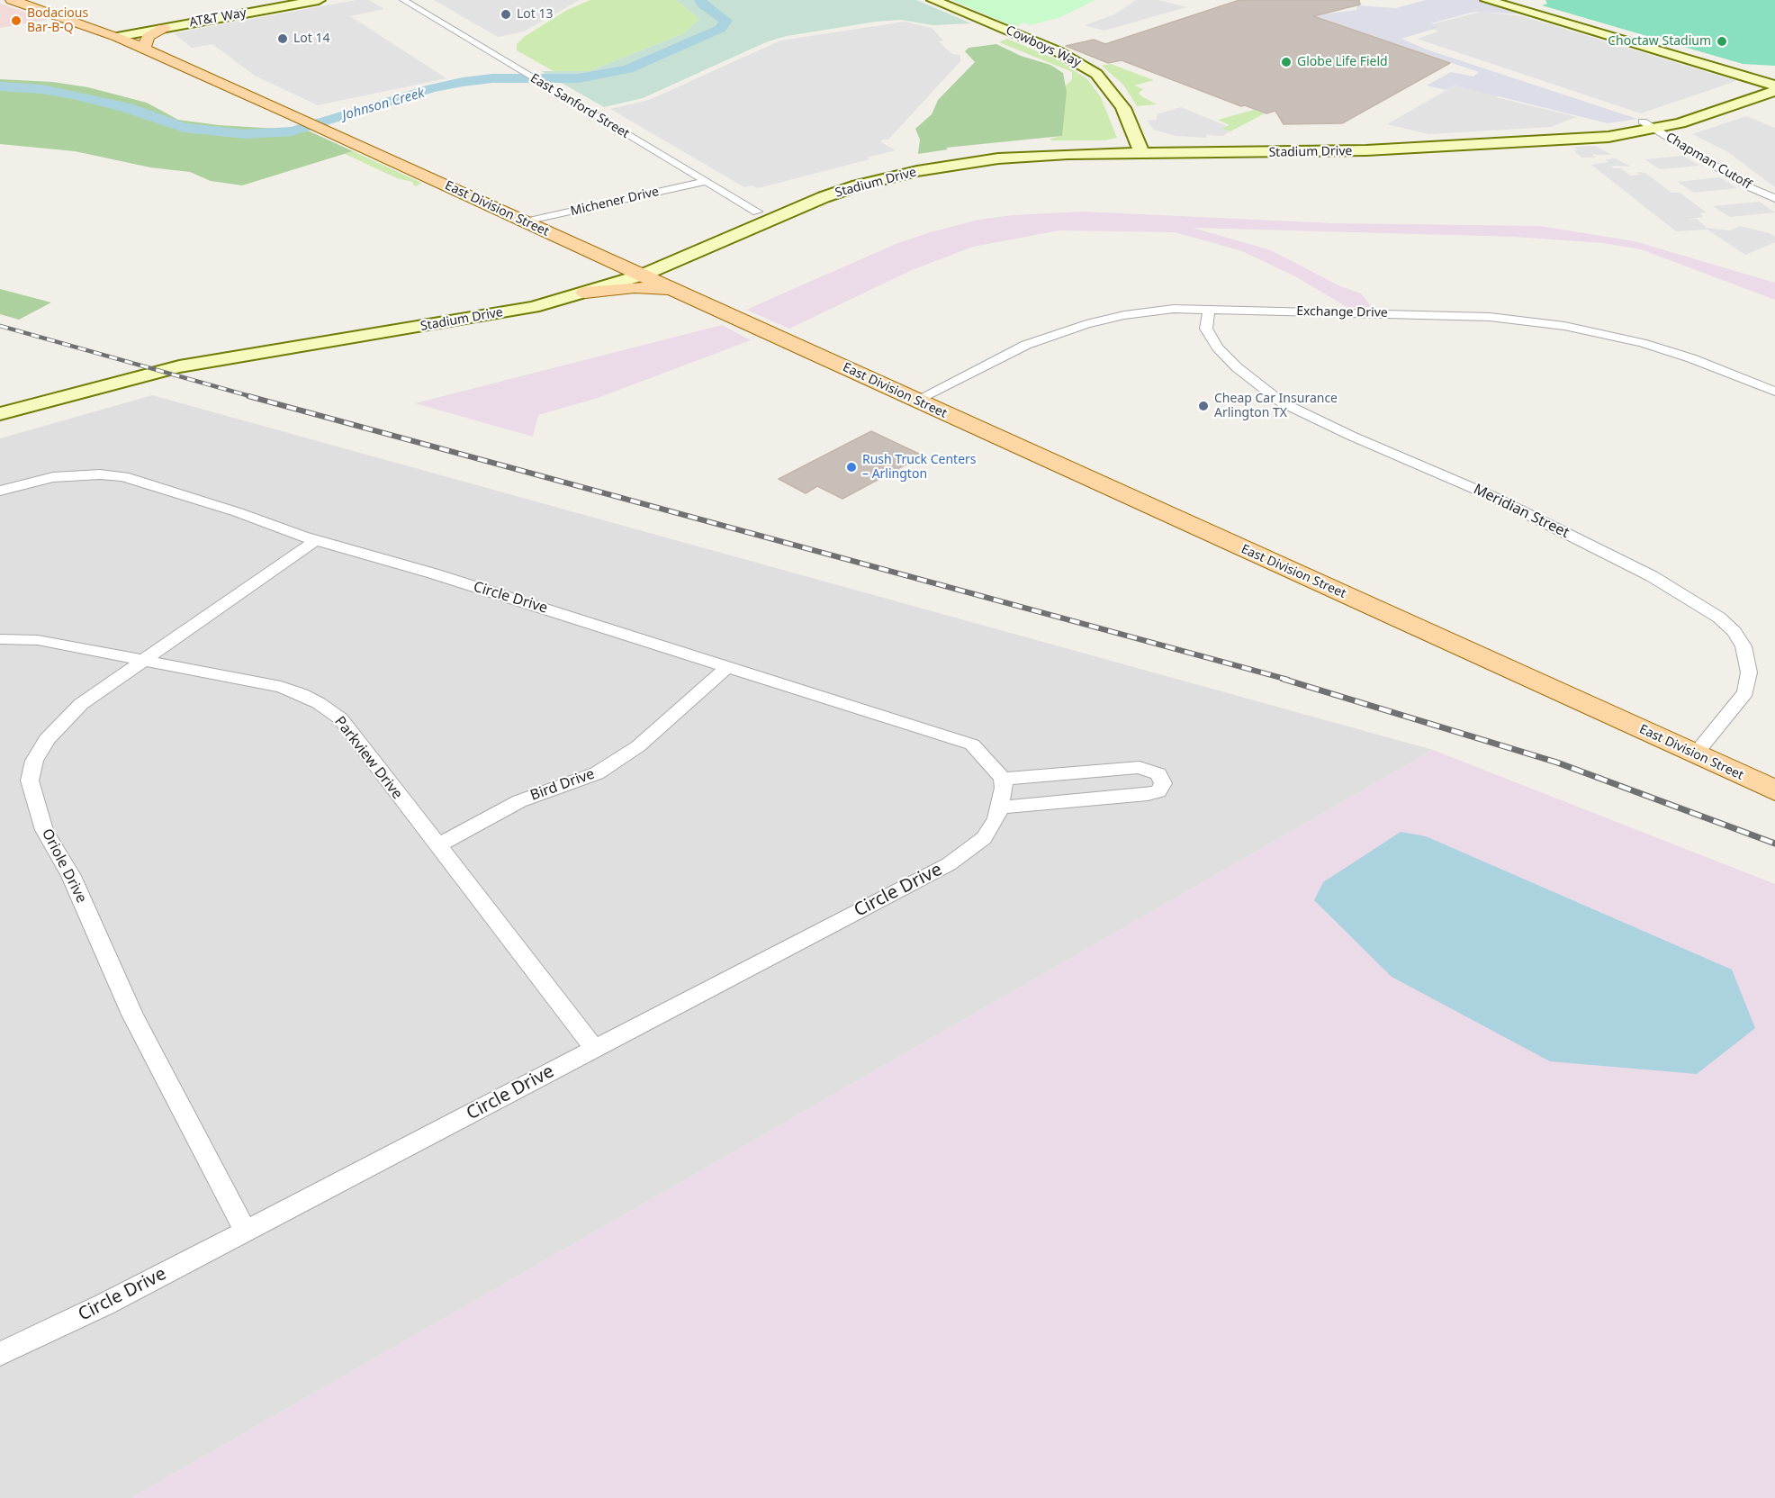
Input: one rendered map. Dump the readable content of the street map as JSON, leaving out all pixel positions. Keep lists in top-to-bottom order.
{
  "streets": {
    "main road": [
      "AT&T Way",
      "Cowboys Way",
      "Stadium Drive",
      "East Division Street"
    ],
    "street": [
      "East Sanford Street",
      "Chapman Cutoff",
      "Michener Drive",
      "Exchange Drive",
      "Meridian Street",
      "Circle Drive",
      "Parkview Drive",
      "Bird Drive",
      "Oriole Drive"
    ]
  },
  "crossings": [
    ["AT&T Way", "East Division Street"],
    ["Cowboys Way", "Stadium Drive"],
    ["East Sanford Street", "Stadium Drive"],
    ["East Sanford Street", "Michener Drive"],
    ["Stadium Drive", "Chapman Cutoff"],
    ["Stadium Drive", "East Division Street"],
    ["Michener Drive", "East Division Street"],
    ["East Division Street", "Exchange Drive"],
    ["East Division Street", "Meridian Street"],
    ["Exchange Drive", "Meridian Street"],
    ["Circle Drive", "Parkview Drive"],
    ["Circle Drive", "Bird Drive"],
    ["Circle Drive", "Oriole Drive"],
    ["Parkview Drive", "Bird Drive"],
    ["Parkview Drive", "Oriole Drive"]
  ],
  "water": ["Johnson Creek"],
  "places": [
    "Lot 13",
    "Bodacious Bar-B-Q",
    "Lot 14",
    "Choctaw Stadium",
    "Globe Life Field",
    "Cheap Car Insurance Arlington TX",
    "Rush Truck Centers – Arlington"
  ]
}
